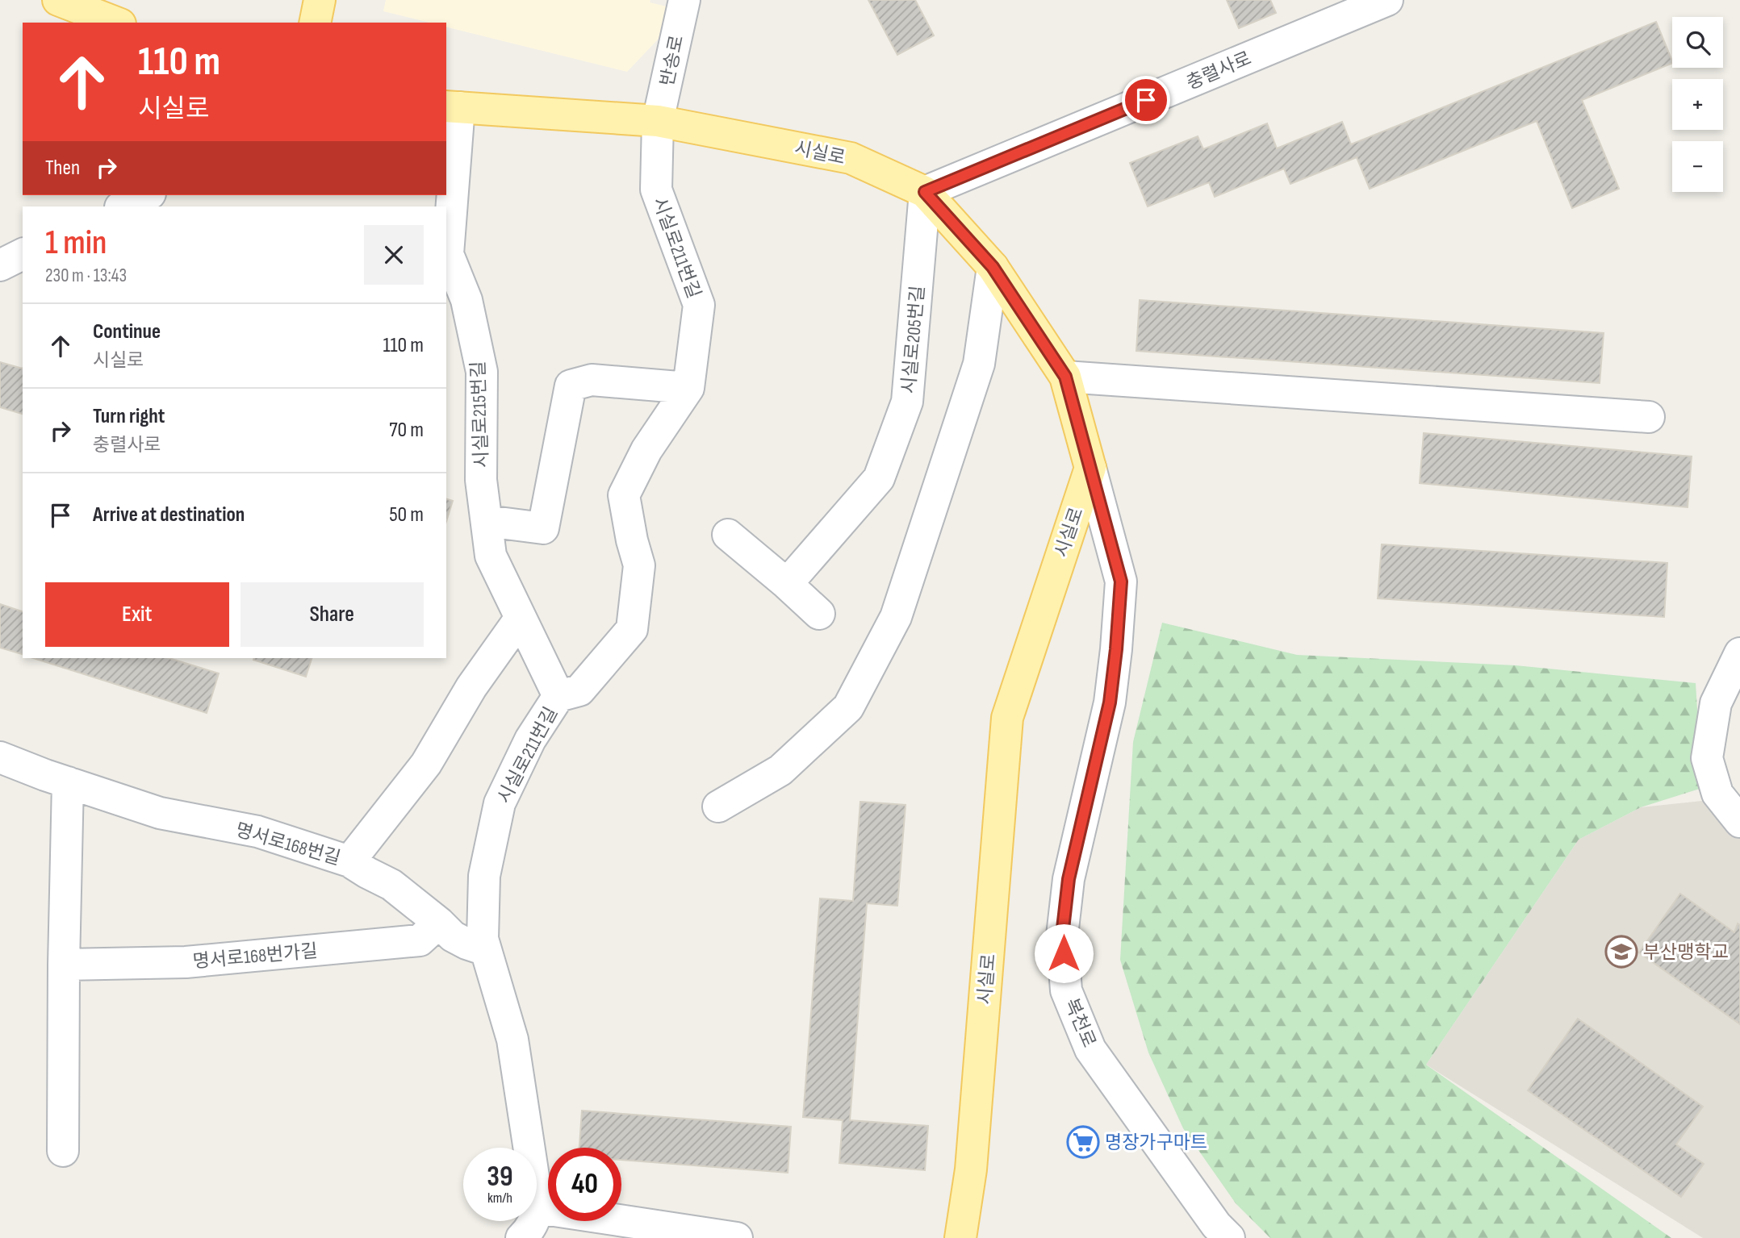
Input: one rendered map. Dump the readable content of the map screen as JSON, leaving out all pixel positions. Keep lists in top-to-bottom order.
{
  "streets": {
    "main road": ["시실로"],
    "street": [
      "반송로",
      "충렬사로",
      "시실로211번길",
      "시실로205번길",
      "시실로215번길",
      "명서로168번길",
      "명서로168번가길",
      "복천로"
    ]
  },
  "crossings": [
    ["반송로", "시실로"],
    ["반송로", "시실로211번길"],
    ["충렬사로", "시실로"],
    ["충렬사로", "시실로205번길"],
    ["시실로", "시실로211번길"],
    ["시실로", "시실로205번길"],
    ["시실로", "시실로215번길"],
    ["시실로", "복천로"],
    ["시실로211번길", "시실로215번길"],
    ["시실로211번길", "명서로168번길"],
    ["명서로168번길", "명서로168번가길"]
  ],
  "places": {
    "school or university": ["부산맹학교"],
    "supermarket": ["명장가구마트"]
  },
  "page": {
    "map_buttons": ["+", "−"],
    "turn": ["110 m", "시실로"],
    "then": "Then",
    "heading": ["1 min", "230 m · 13:43"],
    "list": [
      {
        "name": "Continue",
        "note": "시실로",
        "value": "110 m"
      },
      {
        "name": "Turn right",
        "note": "충렬사로",
        "value": "70 m"
      },
      {
        "name": "Arrive at destination",
        "value": "50 m"
      }
    ],
    "buttons": ["Exit", "Share"],
    "speed": "39 km/h",
    "limit": "40"
  }
}
